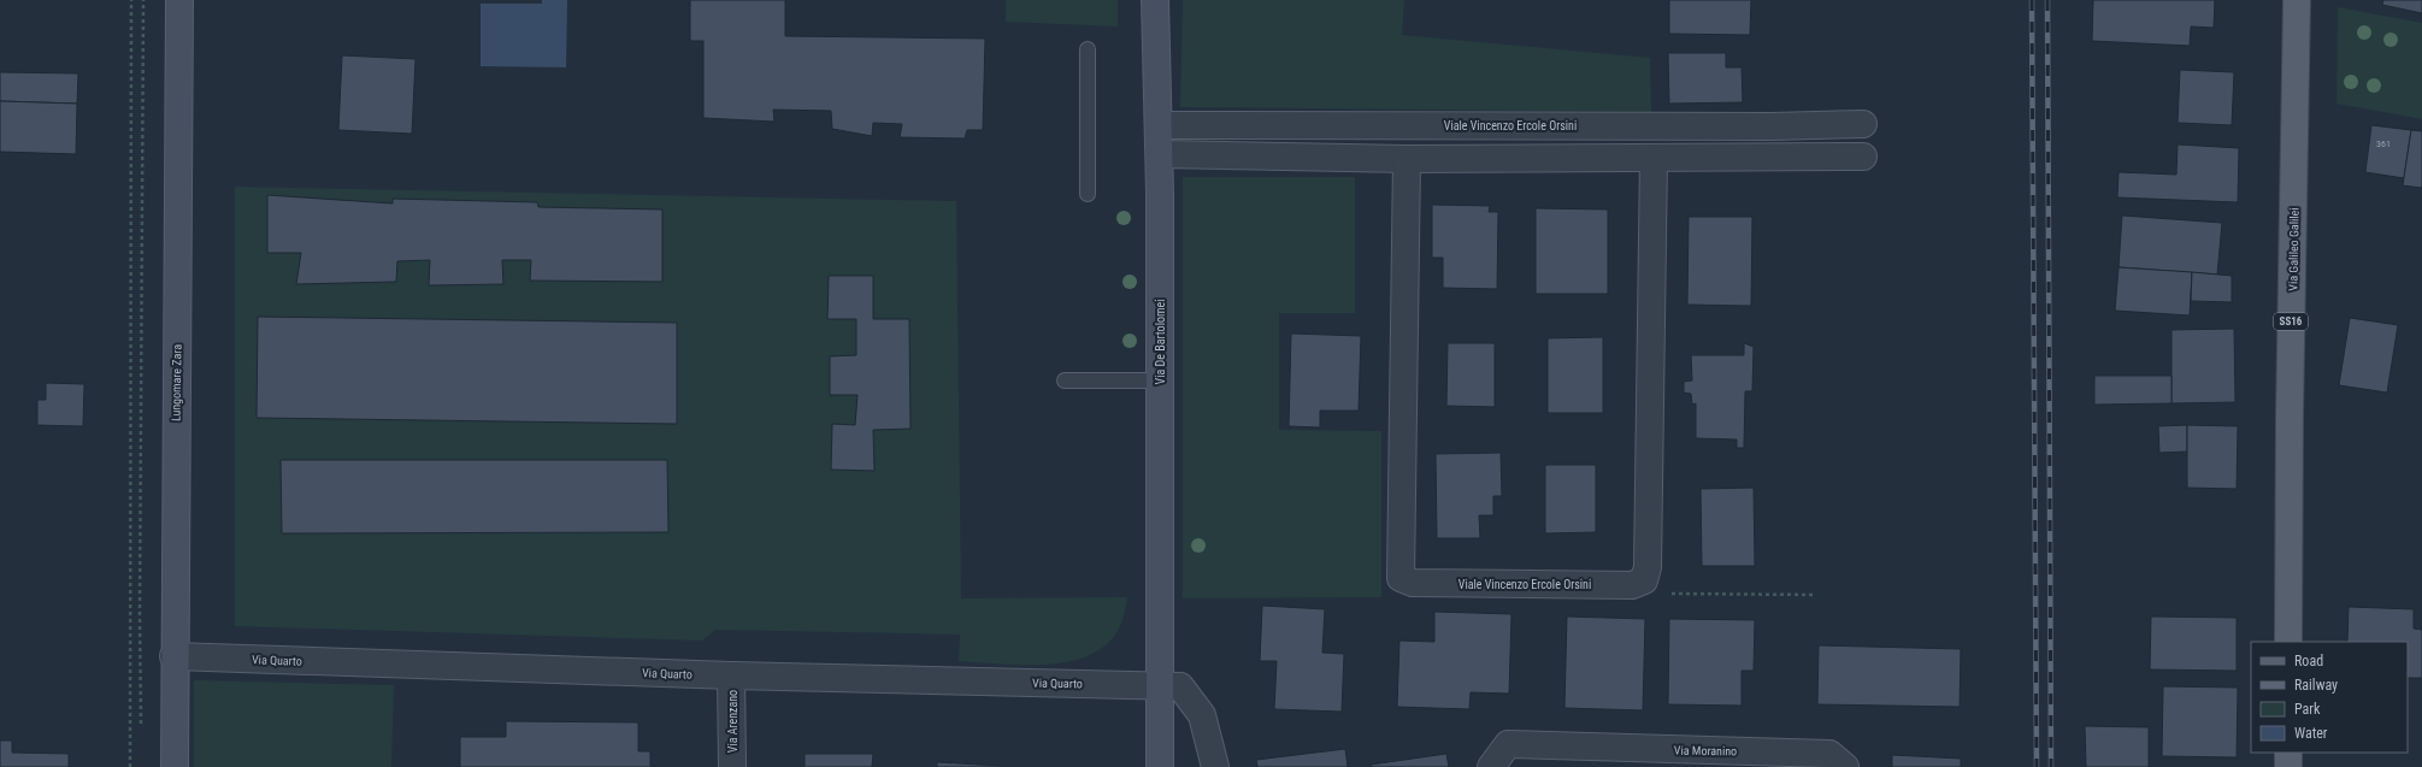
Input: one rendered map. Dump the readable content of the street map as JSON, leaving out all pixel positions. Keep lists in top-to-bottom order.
{
  "streets": {
    "main road": ["Via Galileo Galilei", "SS16"],
    "street": [
      "Viale Vincenzo Ercole Orsini",
      "Via De Bartolomei",
      "Lungomare Zara",
      "Via Quarto",
      "Via Arenzano",
      "Via Moranino"
    ]
  },
  "crossings": [
    ["Viale Vincenzo Ercole Orsini", "Via De Bartolomei"],
    ["Via De Bartolomei", "Via Quarto"],
    ["Lungomare Zara", "Via Quarto"],
    ["Via Quarto", "Via Arenzano"]
  ],
  "house_numbers": ["361"],
  "legend": [
    "Road",
    "Railway",
    "Park",
    "Water"
  ]
}
